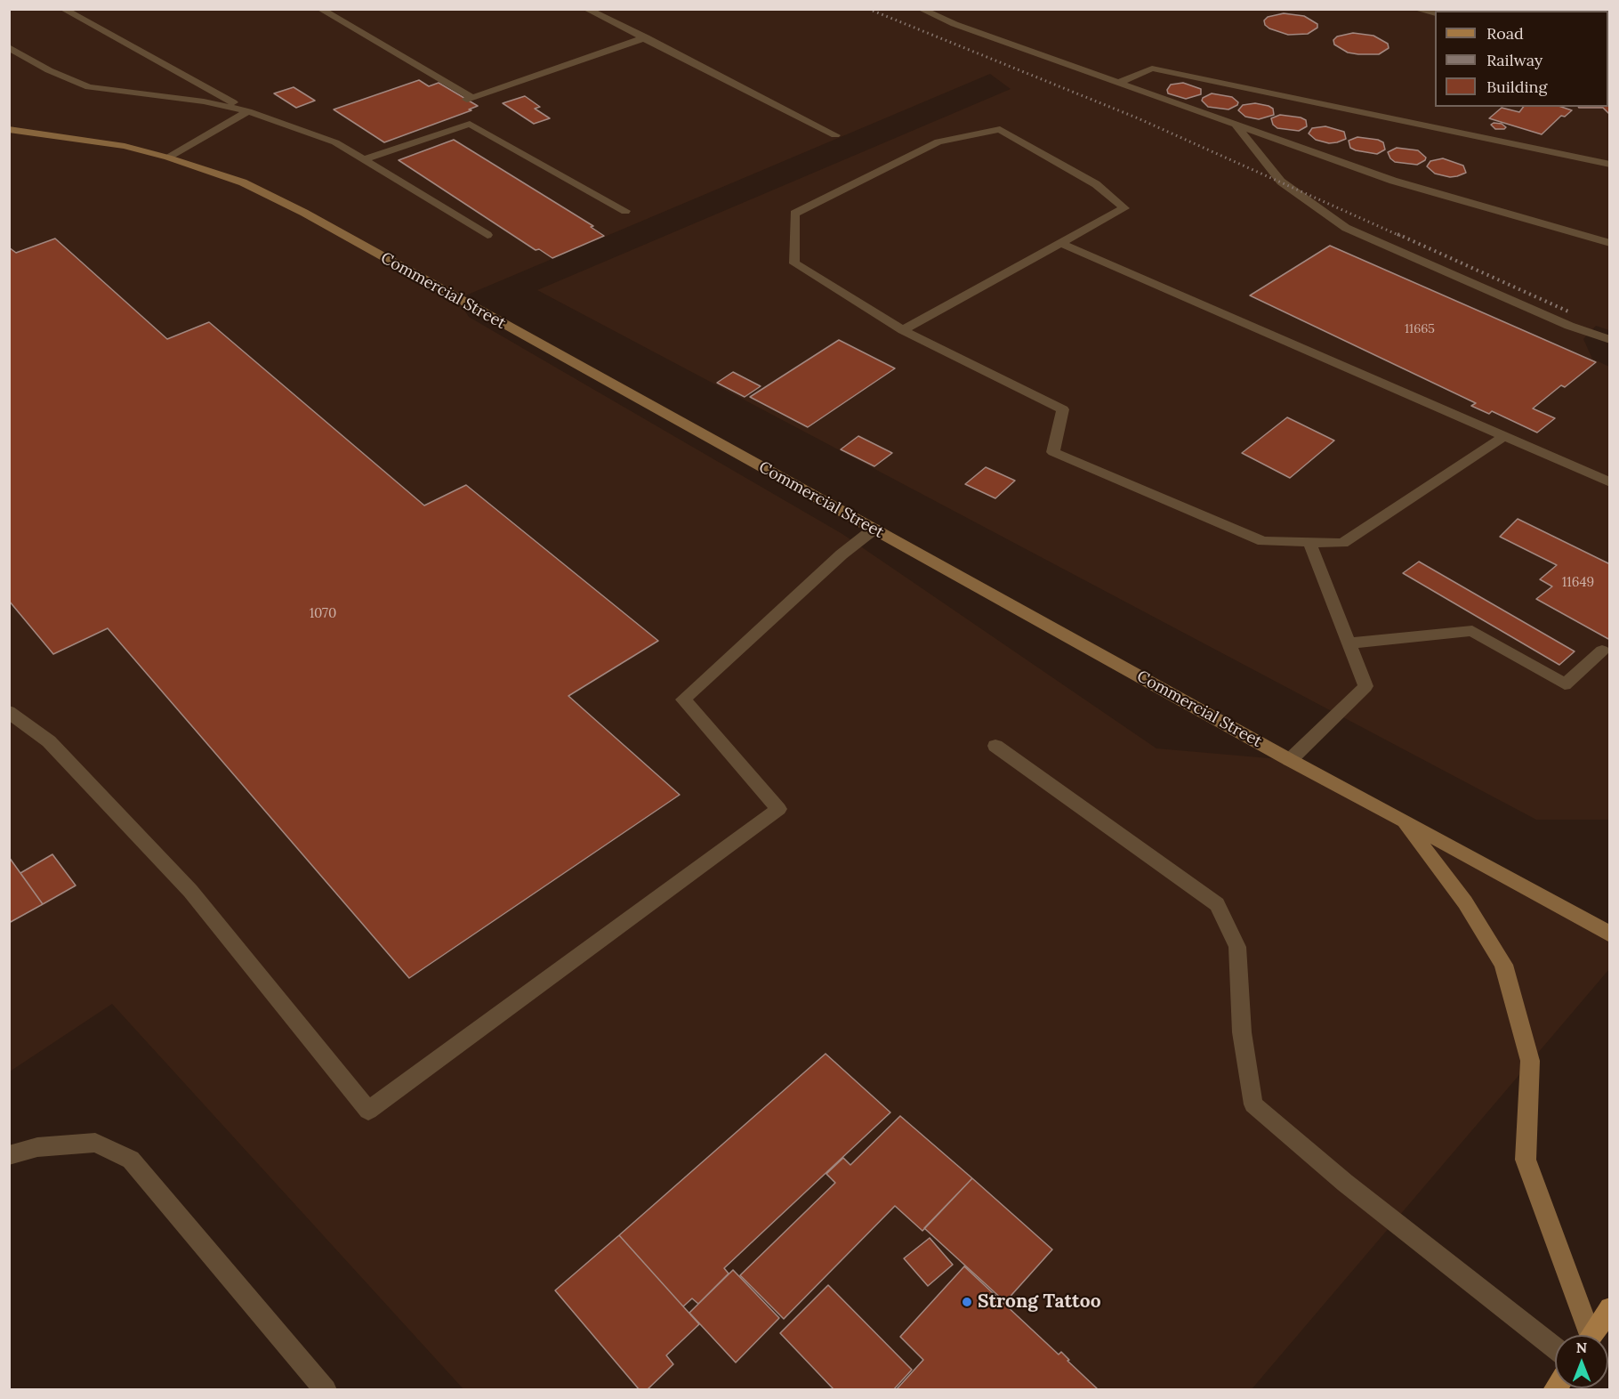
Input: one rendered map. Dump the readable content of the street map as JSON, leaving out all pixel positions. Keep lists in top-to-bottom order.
{
  "streets": {
    "main road": ["Commercial Street"]
  },
  "places": ["Strong Tattoo"],
  "house_numbers": ["11665", "11649", "1070"],
  "legend": ["Road", "Railway", "Building"],
  "north": "top"
}
